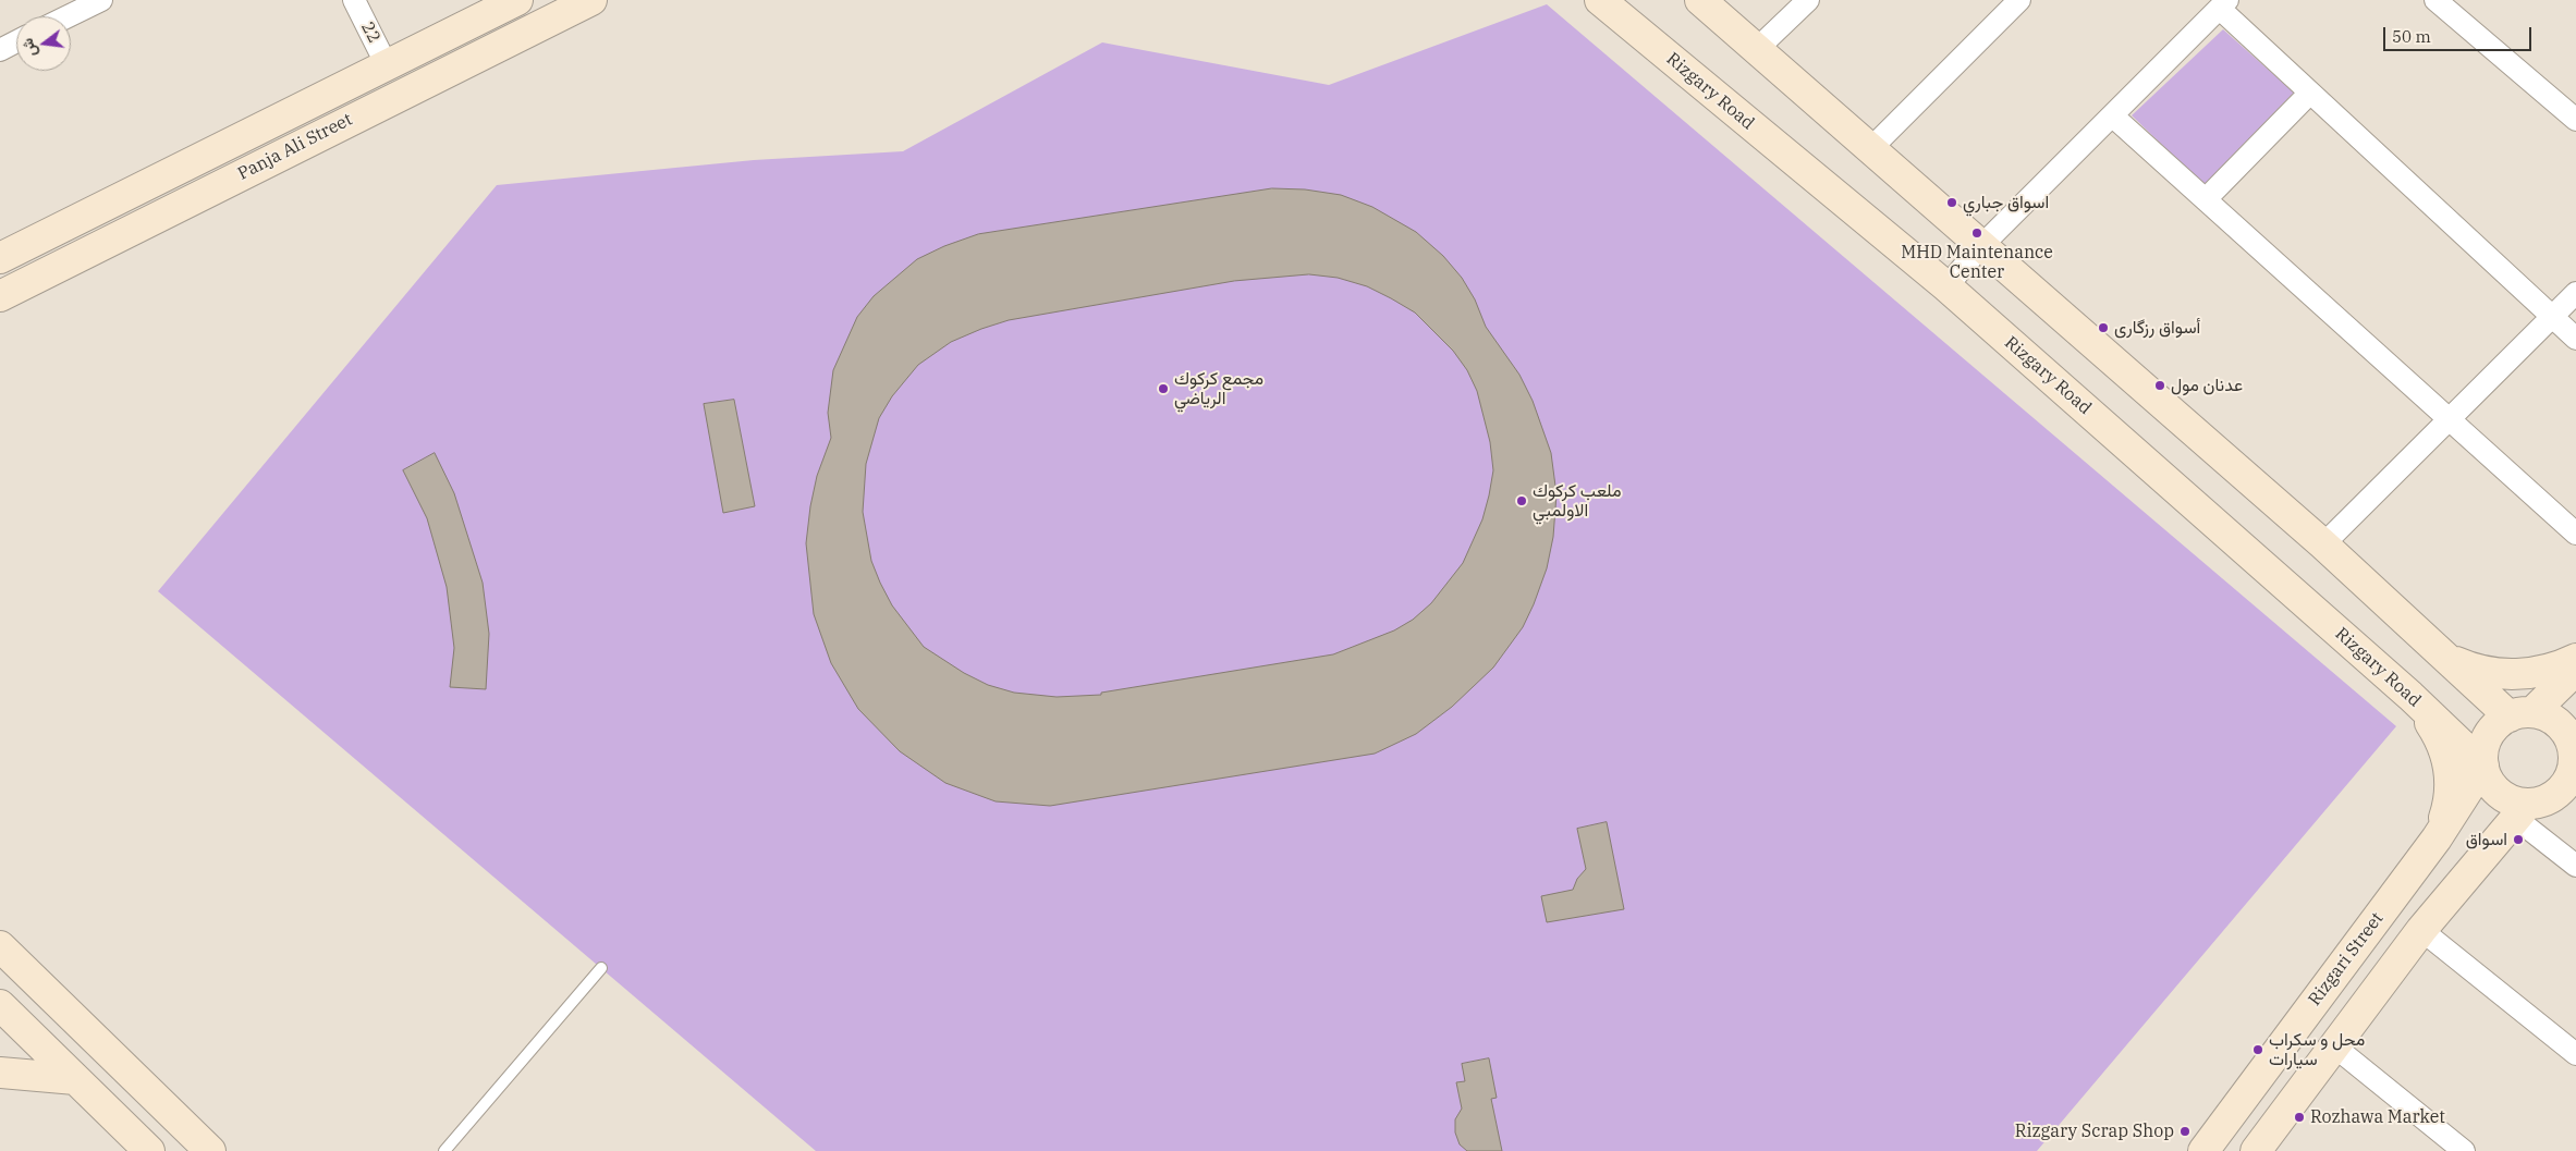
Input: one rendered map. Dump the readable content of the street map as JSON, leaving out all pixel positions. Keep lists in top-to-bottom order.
{
  "streets": {
    "street": [
      "22",
      "Rizgary Road",
      "Panja Ali Street",
      "Rizgari Street"
    ]
  },
  "crossings": [
    ["22", "Panja Ali Street"],
    ["Rizgary Road", "Rizgari Street"]
  ],
  "places": [
    "اسواق جباري",
    "MHD Maintenance Center",
    "أسواق رزگارى",
    "عدنان مول",
    "مجمع كركوك الرياضي",
    "ملعب كركوك الاولمبي",
    "اسواق",
    "محل و سكراب سيارات",
    "Rozhawa Market",
    "Rizgary Scrap Shop"
  ],
  "scale_bar": "50 m",
  "north": "left"
}
